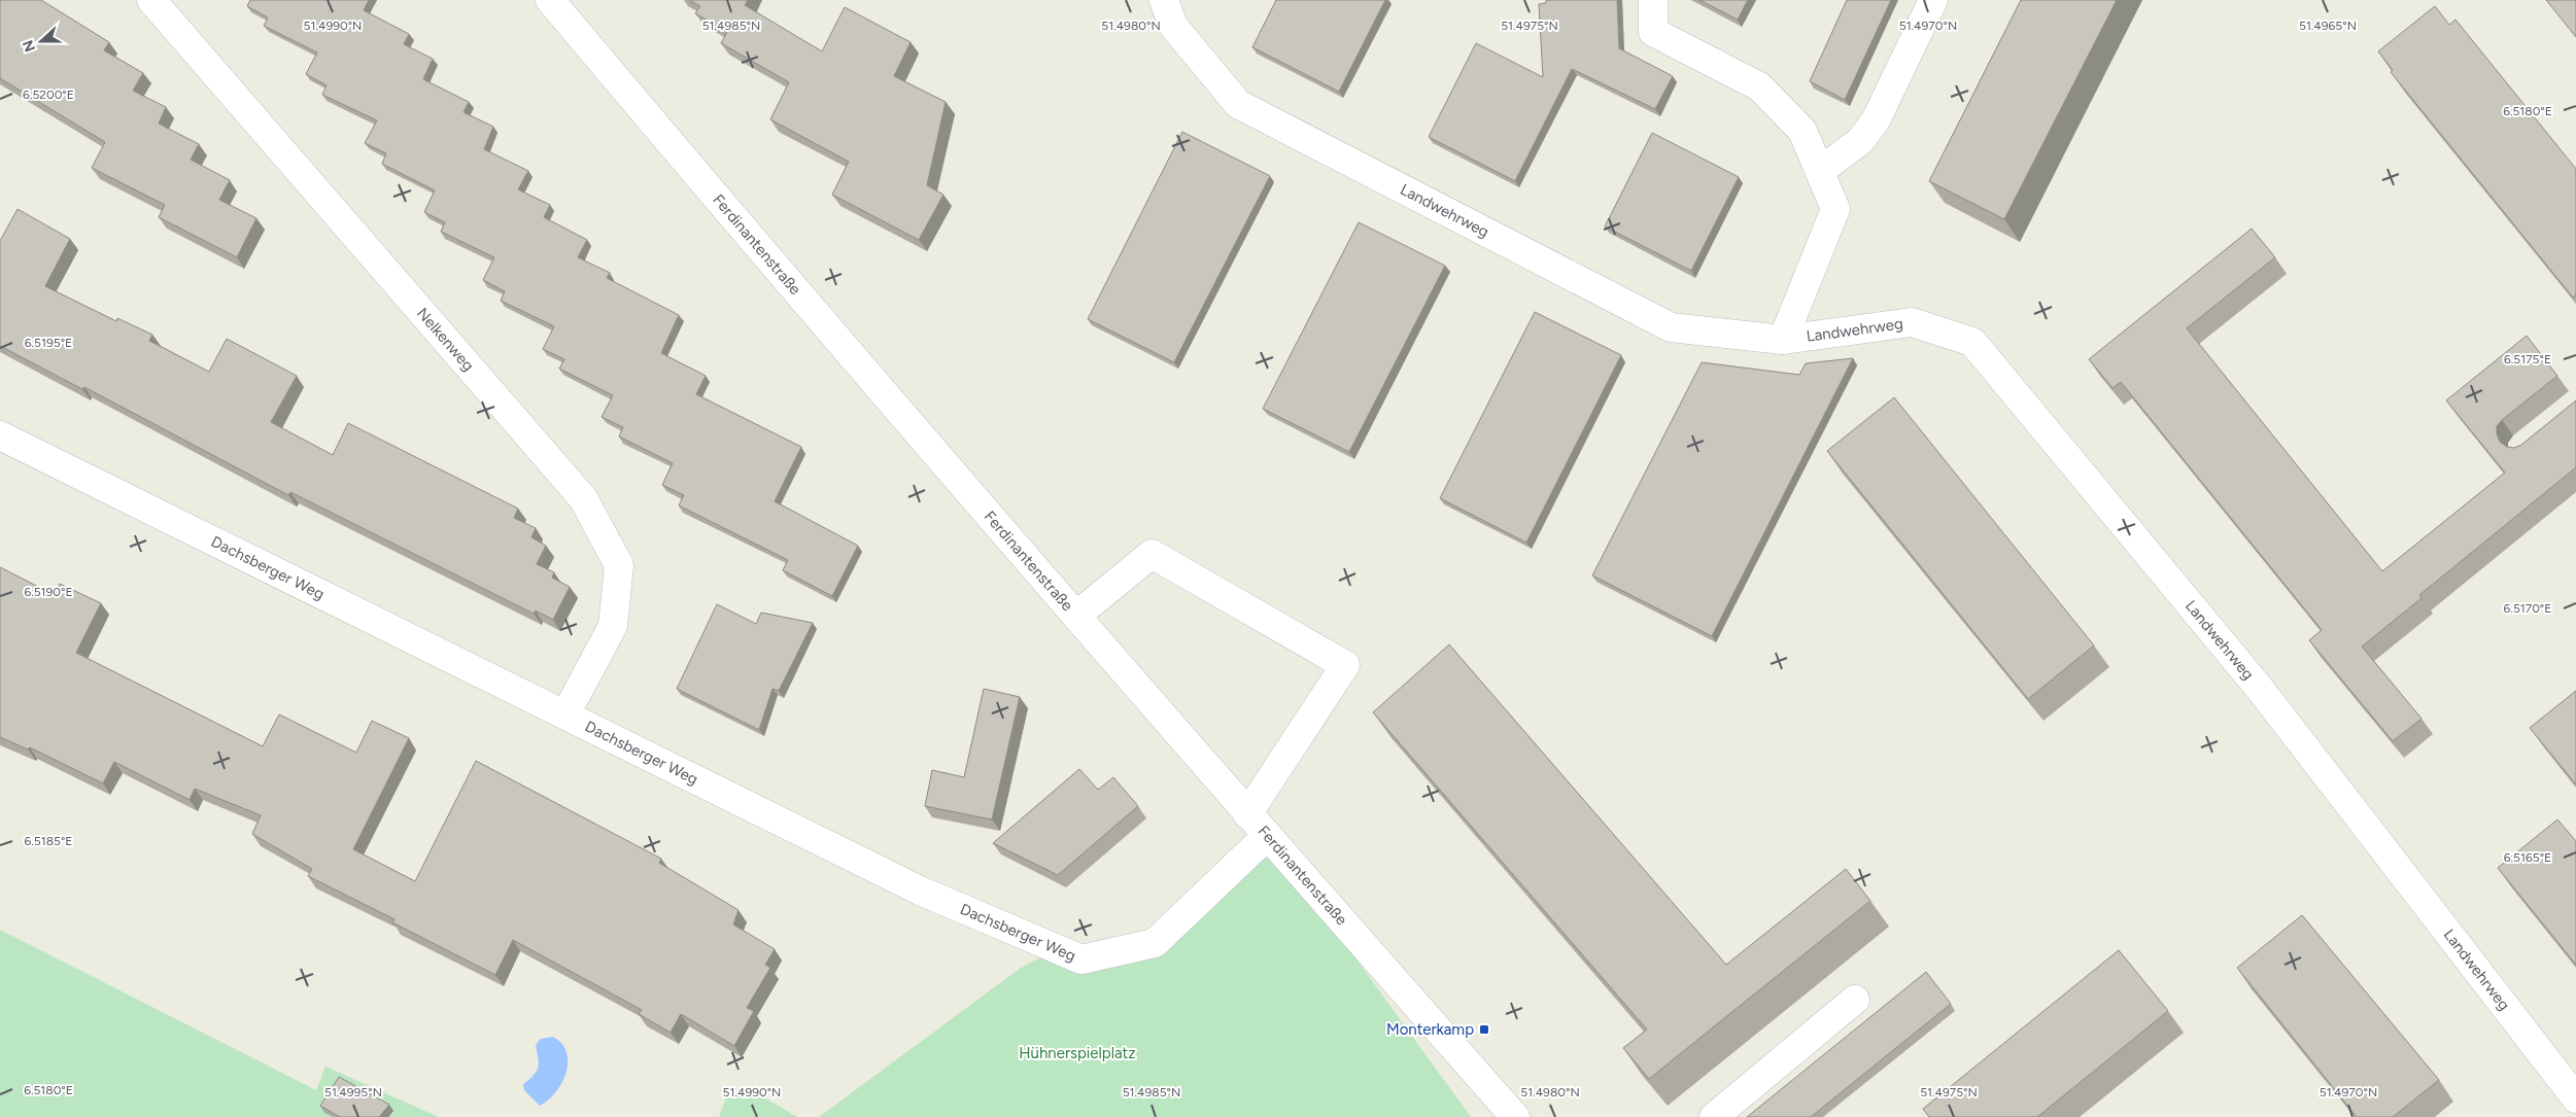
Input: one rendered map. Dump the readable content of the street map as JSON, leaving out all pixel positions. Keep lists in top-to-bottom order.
{
  "streets": {
    "street": [
      "Landwehrweg",
      "Ferdinantenstraße",
      "Nelkenweg",
      "Dachsberger Weg"
    ]
  },
  "crossings": [
    ["Ferdinantenstraße", "Dachsberger Weg"],
    ["Nelkenweg", "Dachsberger Weg"]
  ],
  "parks": ["Hühnerspielplatz"],
  "places": {
    "transit": ["Monterkamp"]
  },
  "north": "left",
  "coordinates": [
    "51.4990°N",
    "51.4985°N",
    "51.4980°N",
    "51.4975°N",
    "51.4970°N",
    "51.4965°N",
    "6.5200°E",
    "6.5180°E",
    "6.5195°E",
    "6.5175°E",
    "6.5190°E",
    "6.5170°E",
    "6.5185°E",
    "6.5165°E",
    "51.4995°N"
  ]
}
